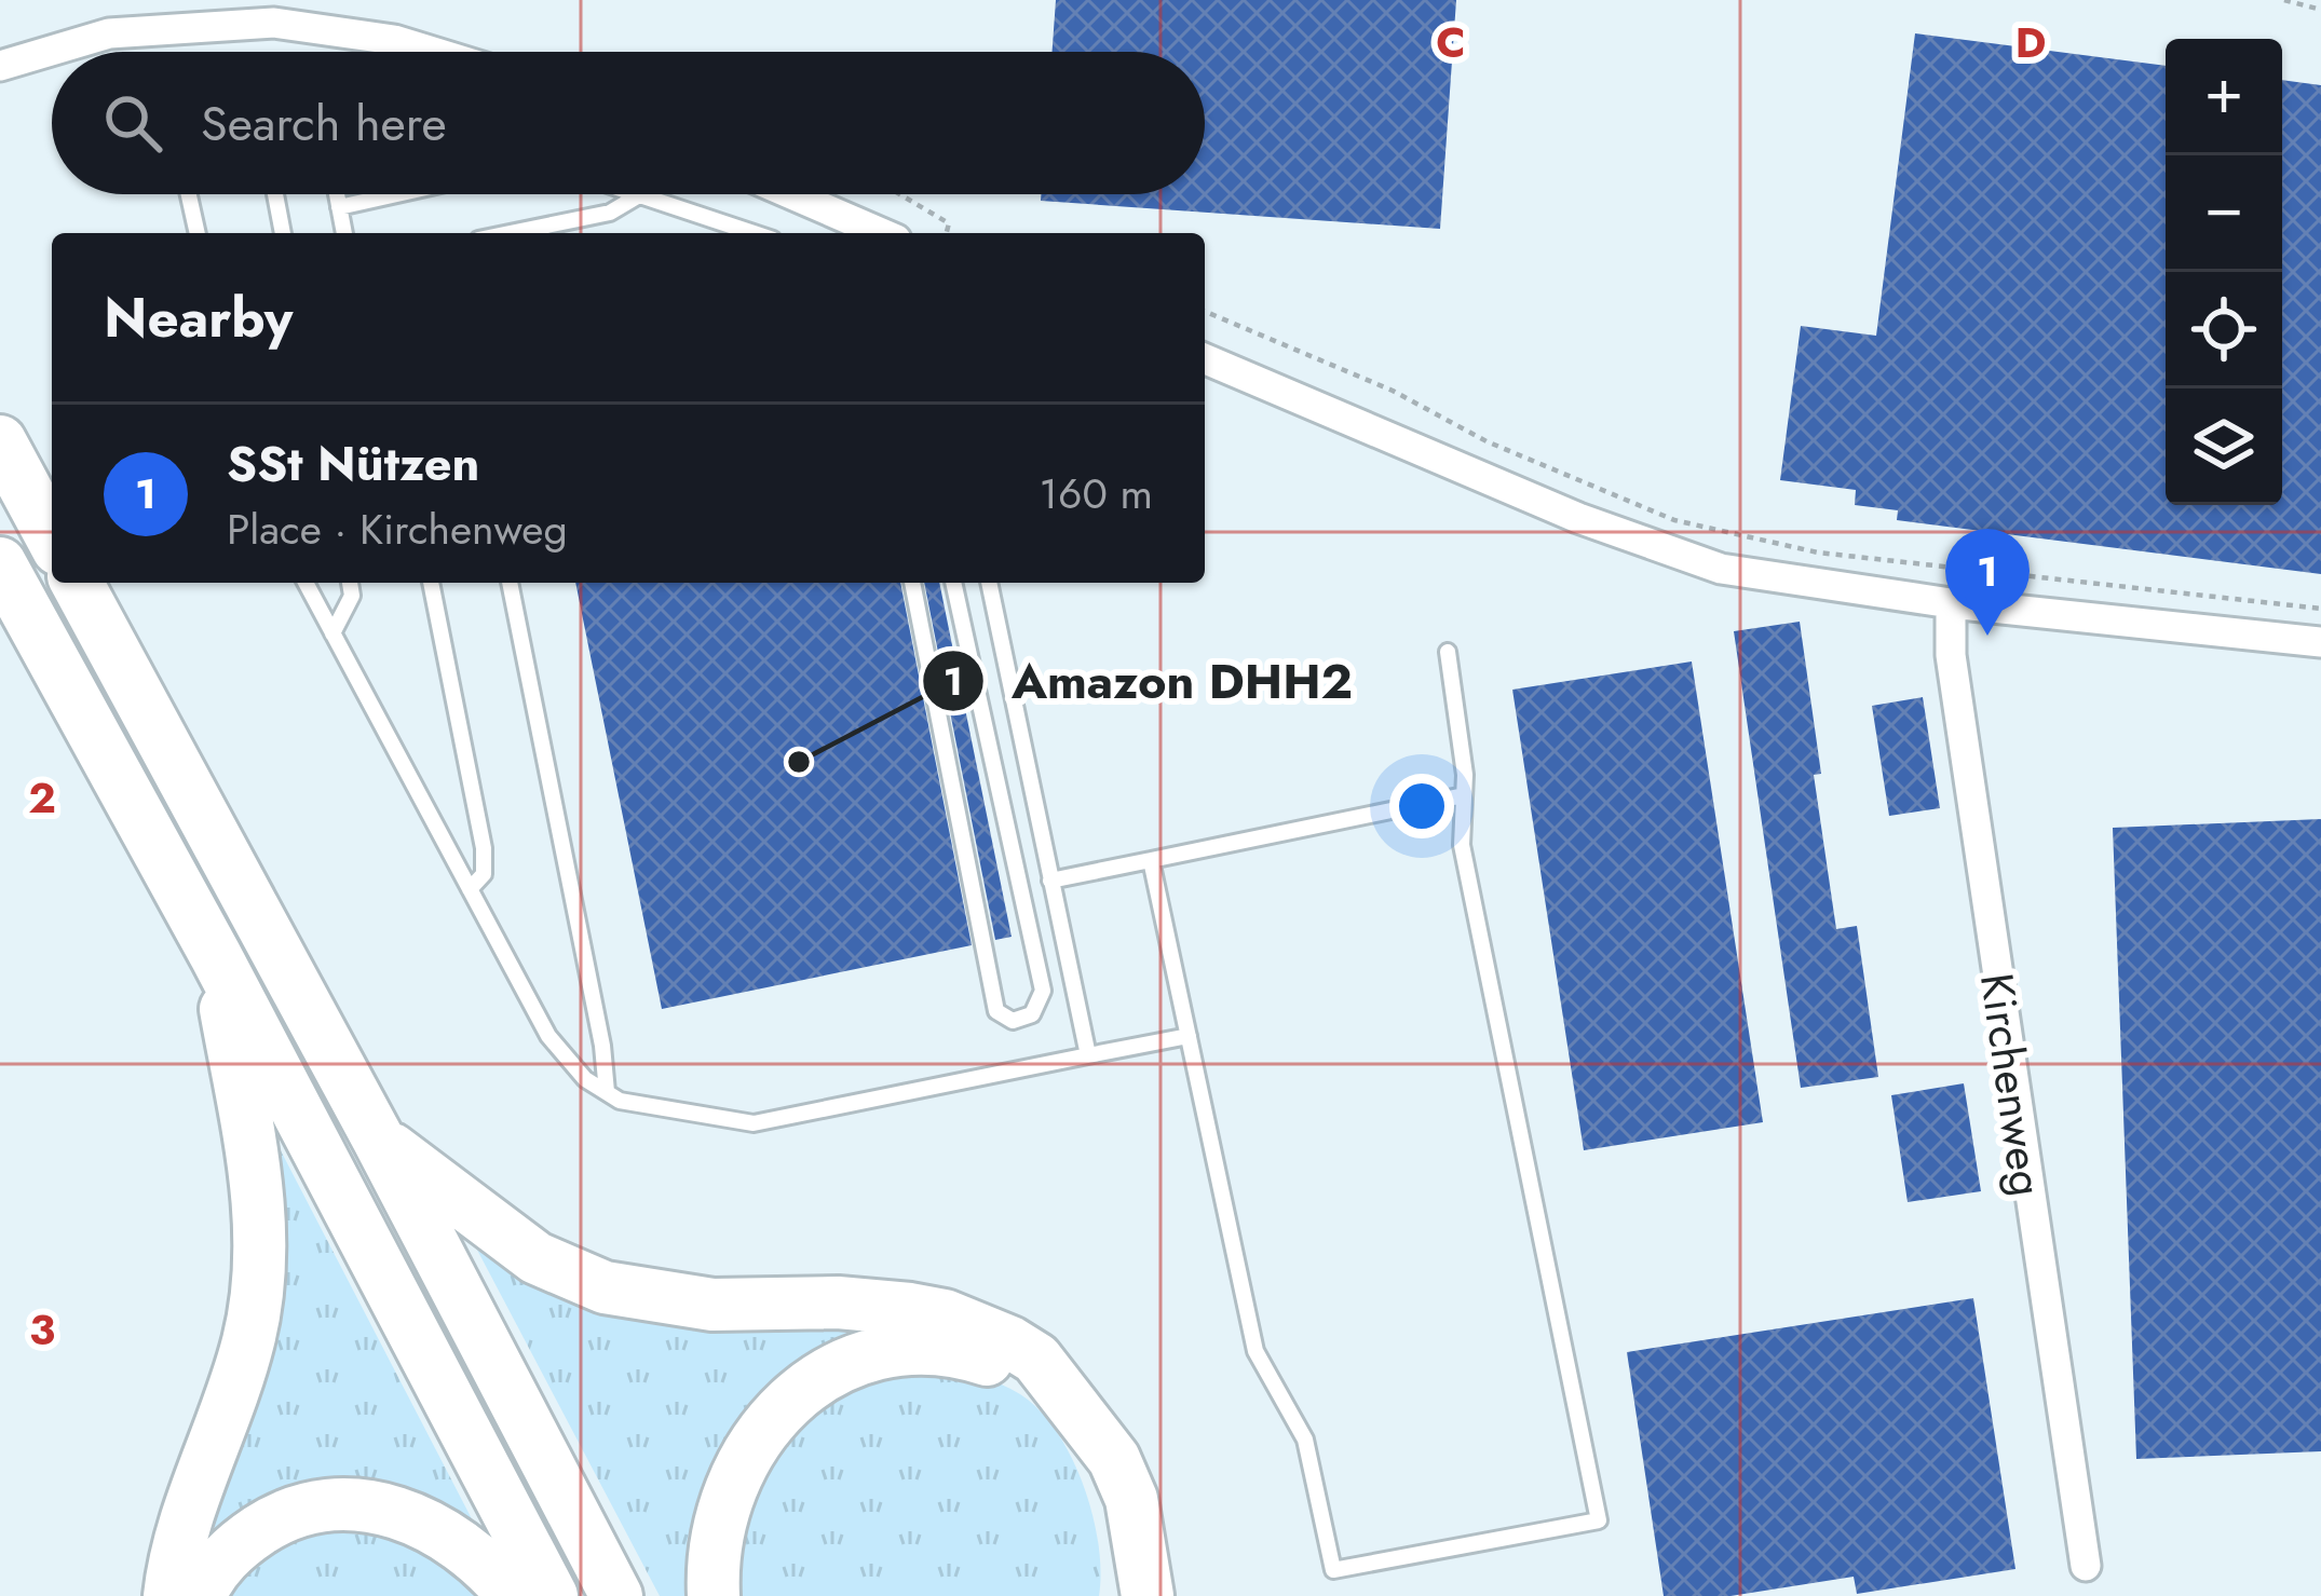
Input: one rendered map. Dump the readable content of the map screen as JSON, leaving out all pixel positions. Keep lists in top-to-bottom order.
{
  "streets": {
    "street": ["Kirchenweg"]
  },
  "places": ["Amazon DHH2"],
  "page": {
    "map_buttons": ["+", "−"],
    "search": "Search here",
    "heading": "Nearby",
    "list": [
      {
        "mark": "1",
        "name": "SSt Nützen",
        "note": "Place · Kirchenweg",
        "value": "160 m"
      }
    ],
    "pins": "1"
  },
  "grid": {
    "columns": ["C", "D"],
    "rows": ["2", "3"]
  }
}
